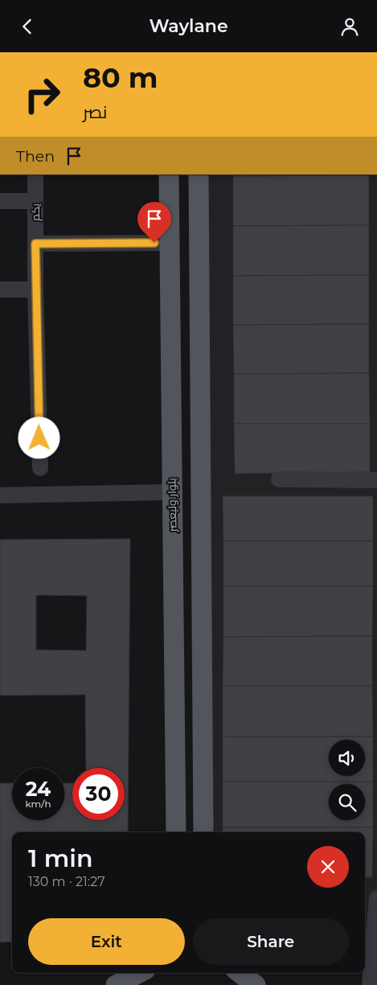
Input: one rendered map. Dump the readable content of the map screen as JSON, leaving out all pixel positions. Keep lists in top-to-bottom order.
{
  "streets": {
    "main road": ["بلوار ولیعصر"],
    "street": ["یکم"]
  },
  "page": {
    "header": "Waylane",
    "turn": ["80 m", "نصر"],
    "then": "Then",
    "speed": "24 km/h",
    "limit": "30",
    "heading": ["1 min", "130 m · 21:27"],
    "buttons": ["Exit", "Share"]
  }
}
